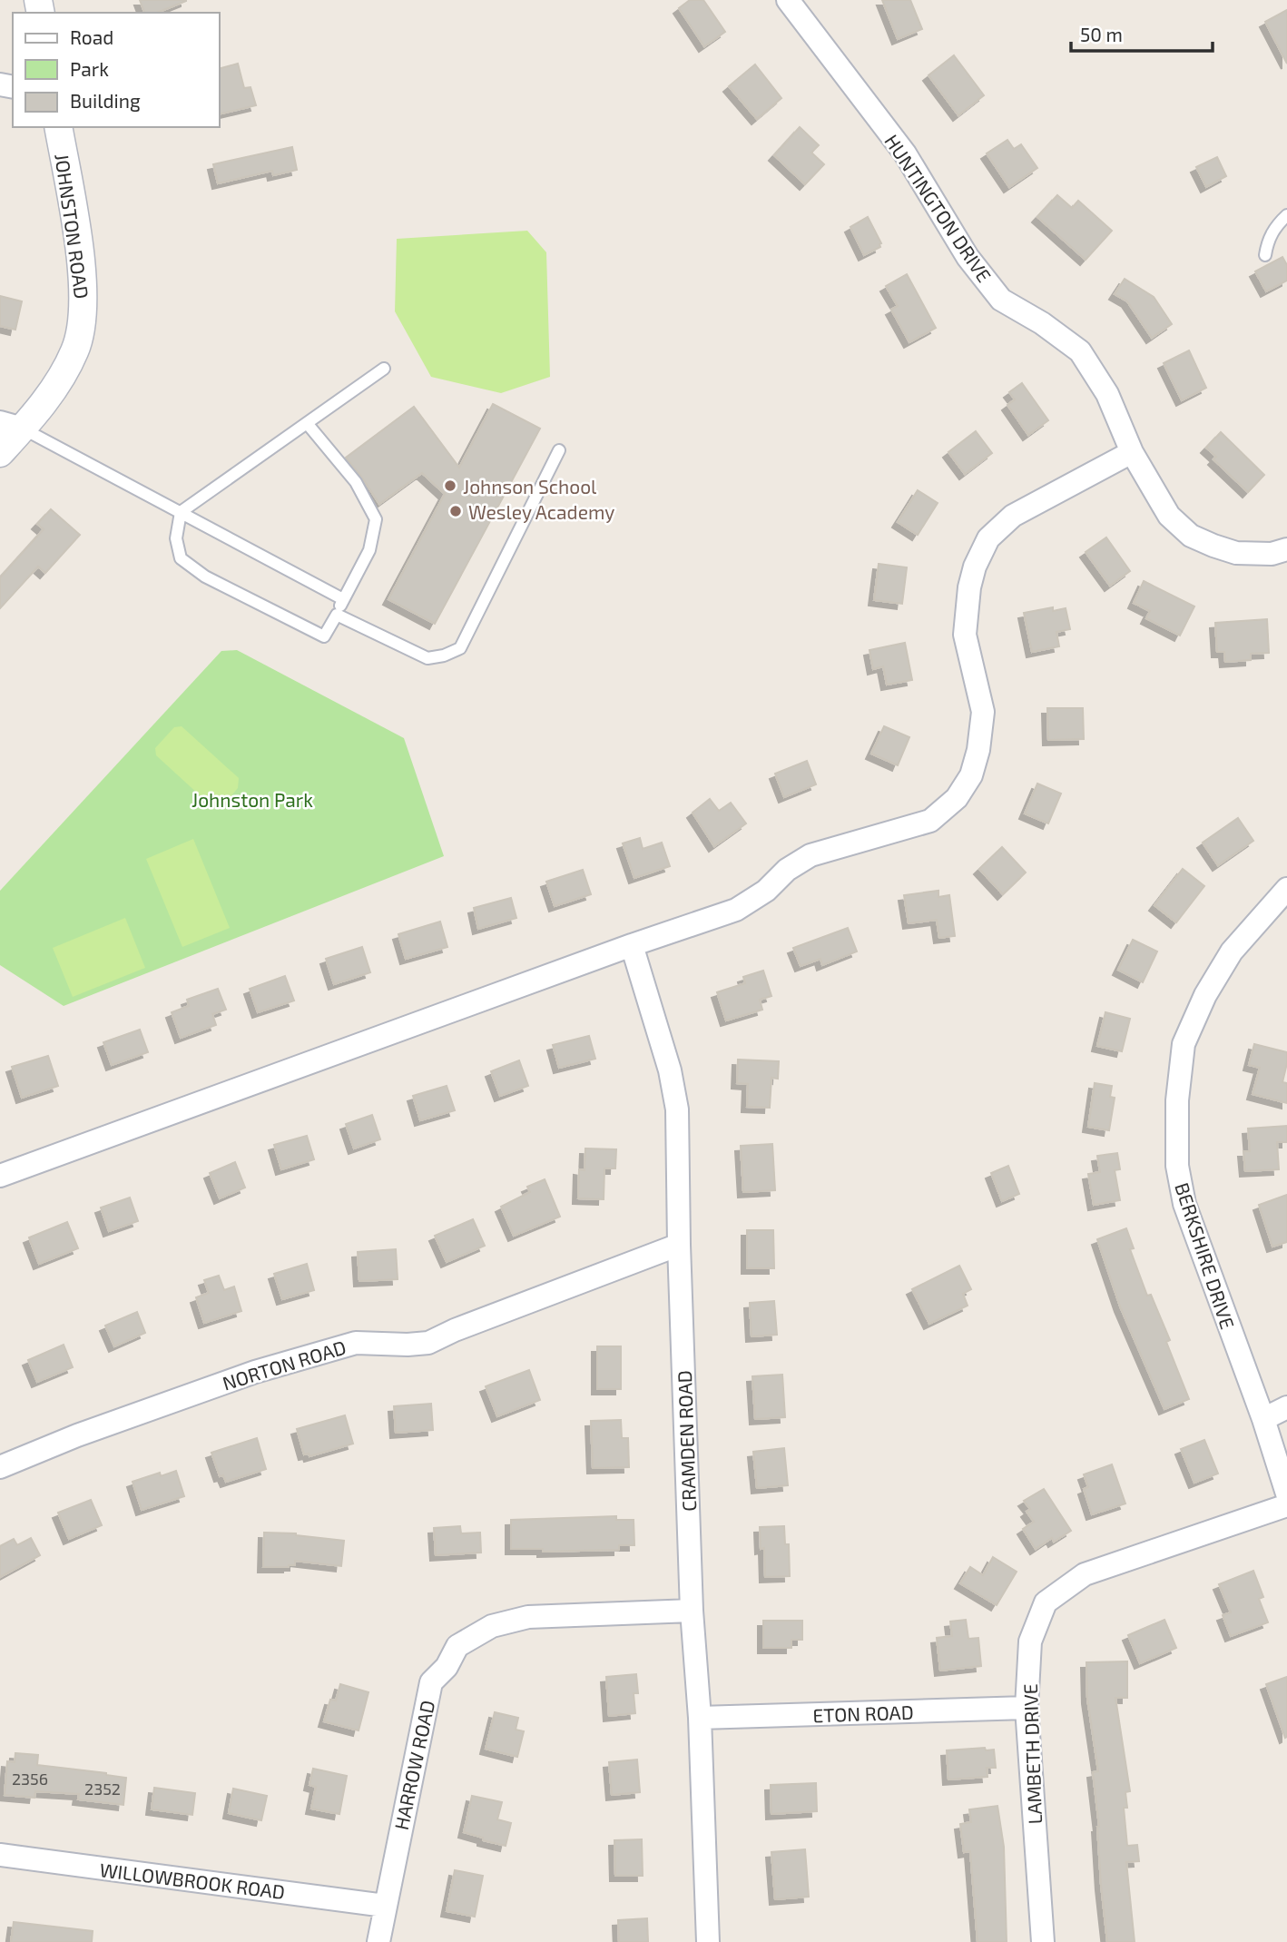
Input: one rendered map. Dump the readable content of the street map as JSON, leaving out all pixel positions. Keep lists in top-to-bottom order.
{
  "streets": {
    "street": [
      "HUNTINGTON DRIVE",
      "JOHNSTON ROAD",
      "BERKSHIRE DRIVE",
      "NORTON ROAD",
      "CRAMDEN ROAD",
      "ETON ROAD",
      "LAMBETH DRIVE",
      "HARROW ROAD",
      "WILLOWBROOK ROAD"
    ]
  },
  "crossings": [
    ["NORTON ROAD", "CRAMDEN ROAD"],
    ["CRAMDEN ROAD", "ETON ROAD"],
    ["CRAMDEN ROAD", "HARROW ROAD"],
    ["ETON ROAD", "LAMBETH DRIVE"],
    ["HARROW ROAD", "WILLOWBROOK ROAD"]
  ],
  "parks": ["Johnston Park"],
  "places": ["Johnson School", "Wesley Academy"],
  "house_numbers": ["2356", "2352"],
  "legend": ["Road", "Park", "Building"],
  "scale_bar": "50 m"
}
